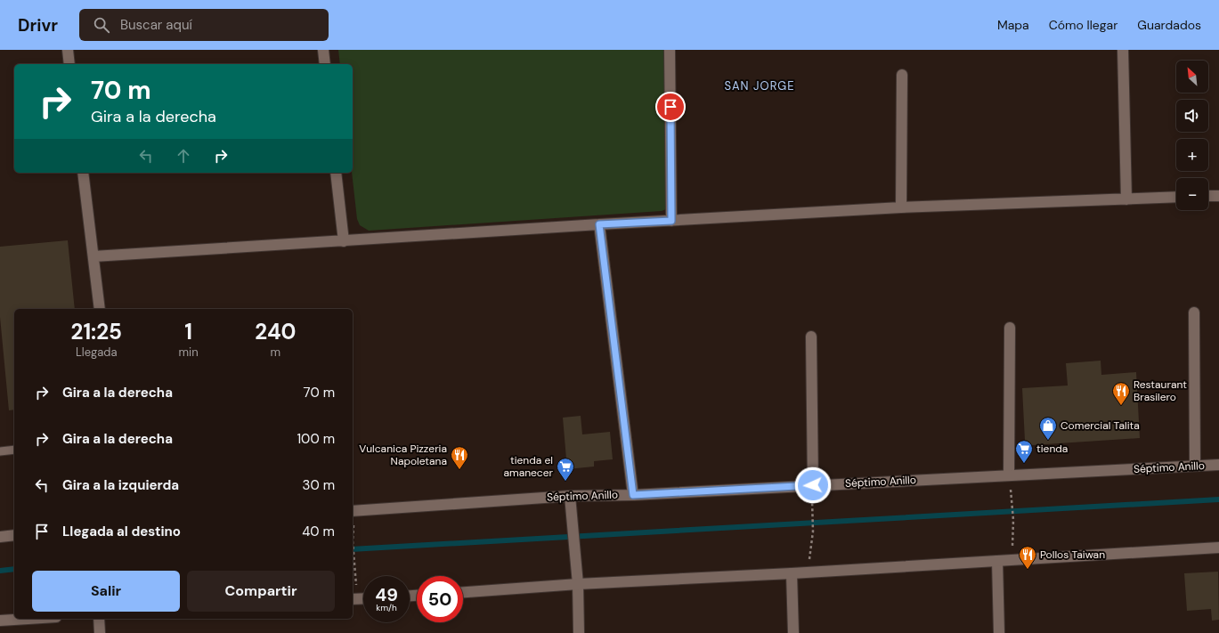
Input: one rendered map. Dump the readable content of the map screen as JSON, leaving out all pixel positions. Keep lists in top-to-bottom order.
{
  "streets": {
    "street": ["Séptimo Anillo"]
  },
  "districts": ["SAN JORGE"],
  "places": {
    "restaurant": ["Restaurant Brasilero", "Vulcanica Pizzeria Napoletana", "Pollos Taiwan"],
    "shop": ["Comercial Talita"],
    "supermarket": ["tienda", "tienda el amanecer"]
  },
  "north": "top left",
  "page": {
    "header": "Drivr",
    "search": "Buscar aquí",
    "nav": ["Mapa", "Cómo llegar", "Guardados"],
    "map_buttons": ["+", "−"],
    "turn": ["70 m", "Gira a la derecha"],
    "eta": [
      "21:25",
      "Llegada",
      "1",
      "min",
      "240",
      "m"
    ],
    "list": [
      {
        "name": "Gira a la derecha",
        "value": "70 m"
      },
      {
        "name": "Gira a la derecha",
        "value": "100 m"
      },
      {
        "name": "Gira a la izquierda",
        "value": "30 m"
      },
      {
        "name": "Llegada al destino",
        "value": "40 m"
      }
    ],
    "buttons": ["Salir", "Compartir"],
    "speed": "49 km/h",
    "limit": "50"
  }
}
